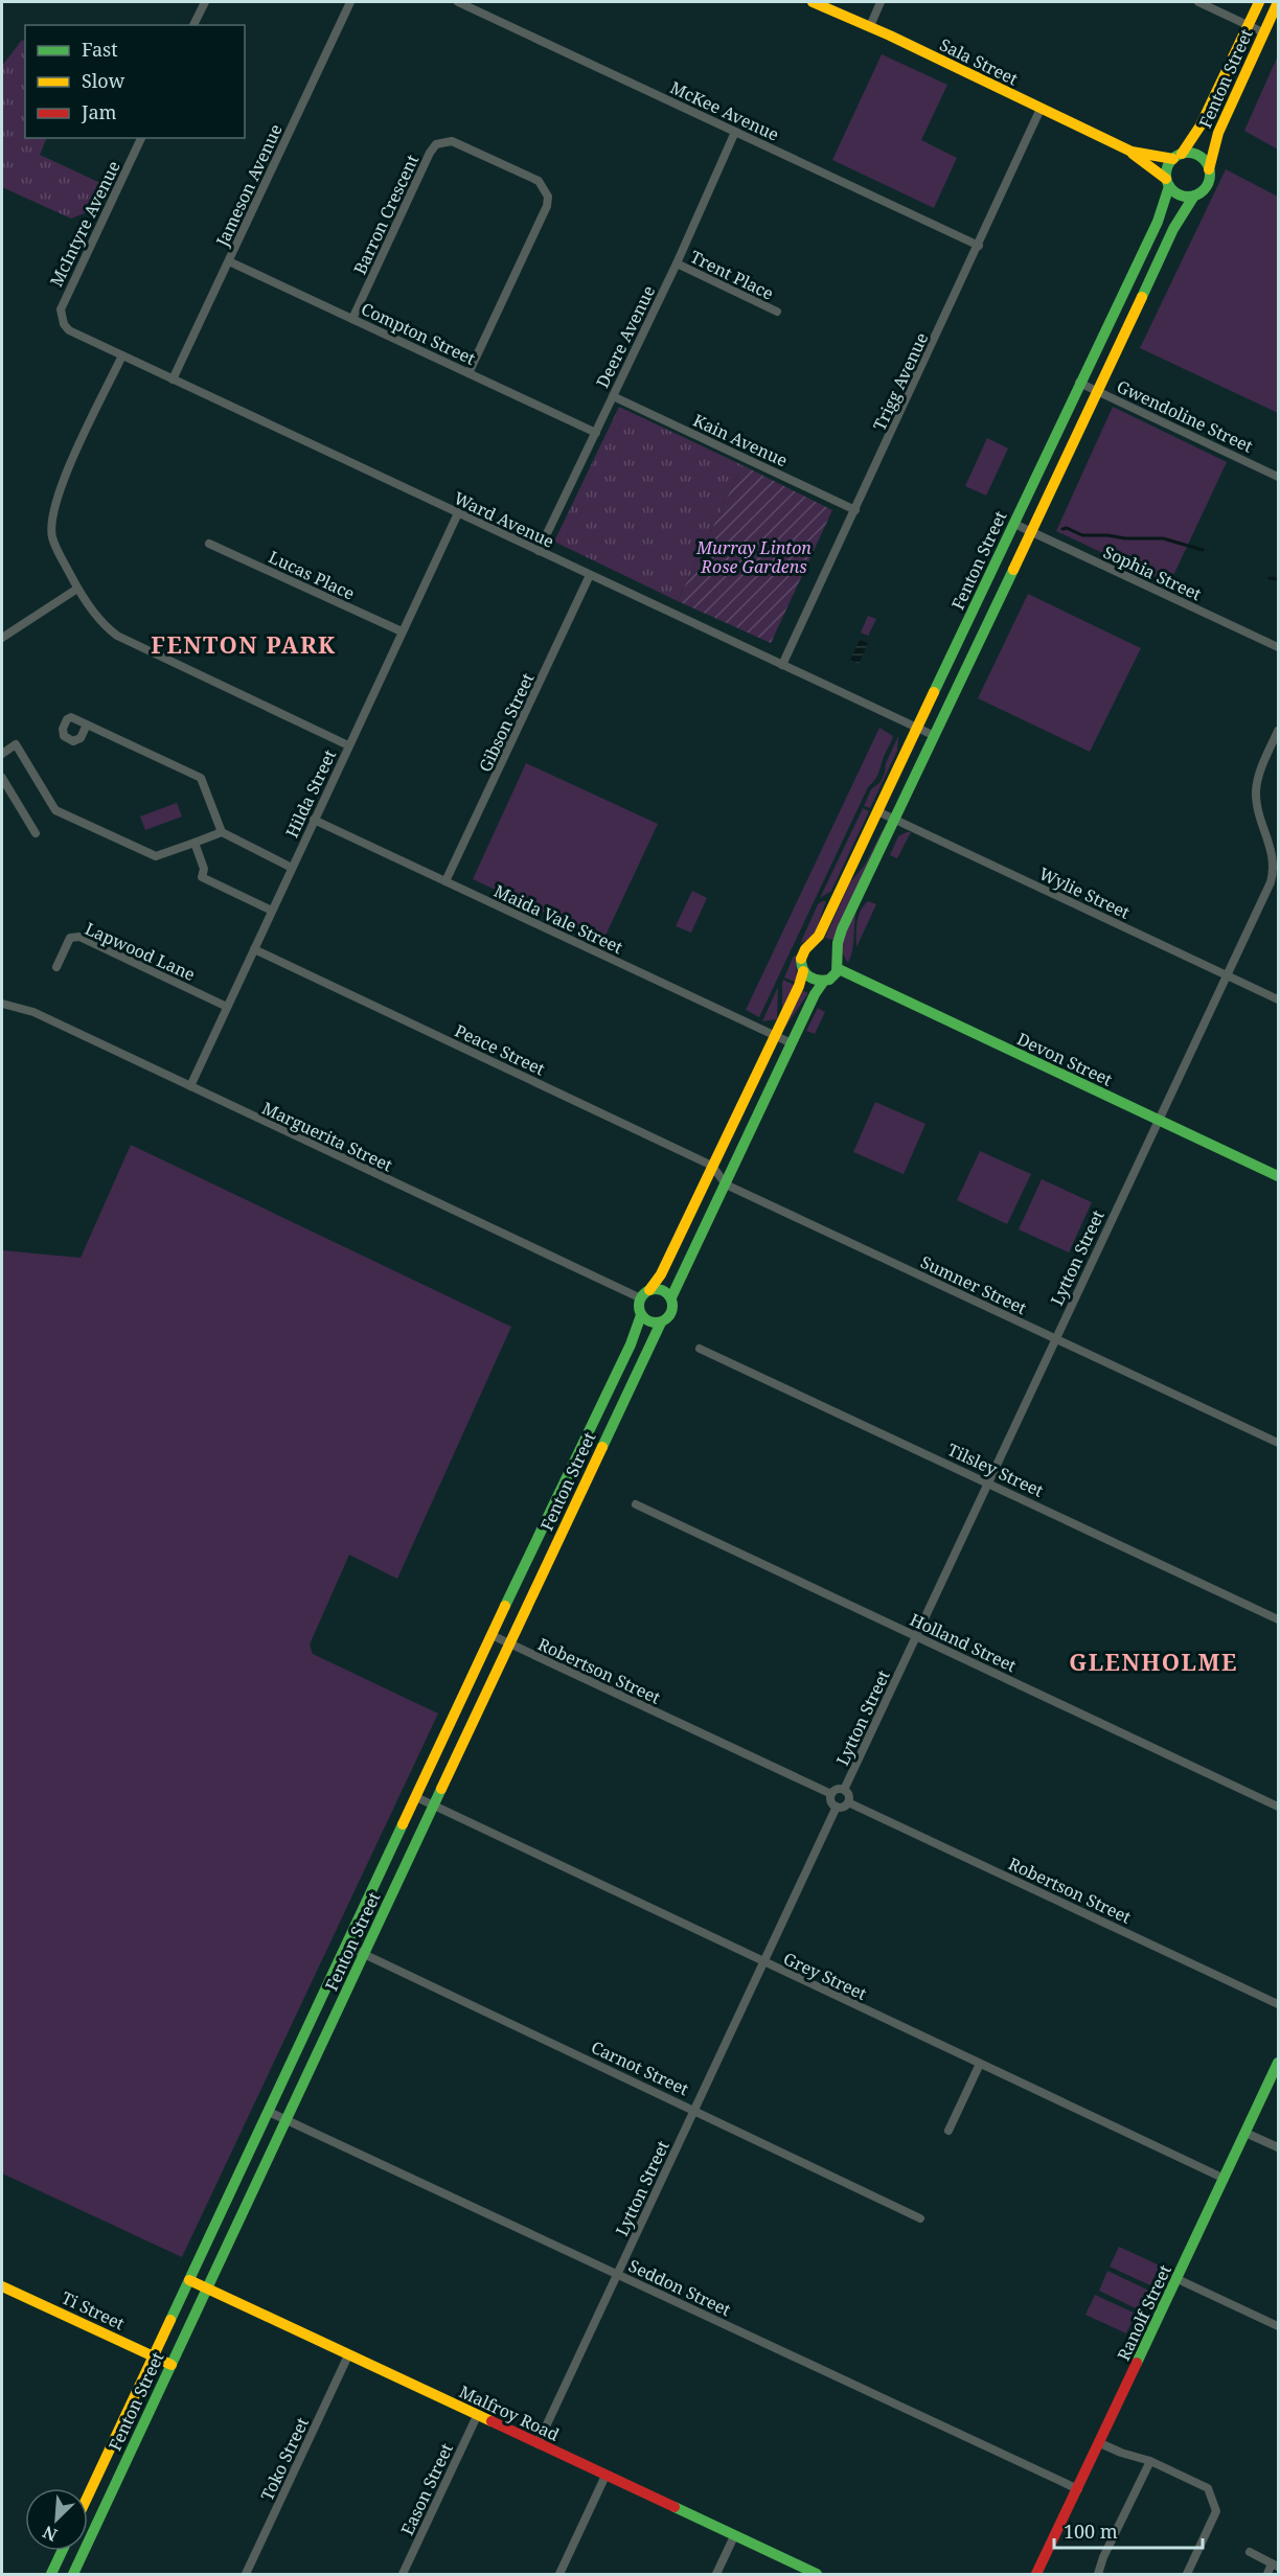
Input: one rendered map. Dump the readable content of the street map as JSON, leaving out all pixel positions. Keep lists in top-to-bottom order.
{
  "streets": {
    "main road": [
      "Sala Street",
      "Fenton Street",
      "Devon Street",
      "Ti Street",
      "Ranolf Street",
      "Malfroy Road"
    ],
    "street": [
      "McKee Avenue",
      "Jameson Avenue",
      "Barron Crescent",
      "McIntyre Avenue",
      "Trent Place",
      "Compton Street",
      "Deere Avenue",
      "Trigg Avenue",
      "Gwendoline Street",
      "Kain Avenue",
      "Ward Avenue",
      "Sophia Street",
      "Lucas Place",
      "Gibson Street",
      "Hilda Street",
      "Wylie Street",
      "Maida Vale Street",
      "Lapwood Lane",
      "Peace Street",
      "Marguerita Street",
      "Lytton Street",
      "Sumner Street",
      "Tilsley Street",
      "Holland Street",
      "Robertson Street",
      "Grey Street",
      "Carnot Street",
      "Seddon Street",
      "Toko Street",
      "Eason Street"
    ]
  },
  "crossings": [
    ["Sala Street", "Fenton Street"],
    ["Sala Street", "Trigg Avenue"],
    ["Fenton Street", "Gwendoline Street"],
    ["Fenton Street", "Ward Avenue"],
    ["Fenton Street", "Sophia Street"],
    ["Fenton Street", "Wylie Street"],
    ["Fenton Street", "Devon Street"],
    ["Fenton Street", "Marguerita Street"],
    ["Fenton Street", "Robertson Street"],
    ["Fenton Street", "Grey Street"],
    ["Fenton Street", "Carnot Street"],
    ["Fenton Street", "Seddon Street"],
    ["Fenton Street", "Ti Street"],
    ["Fenton Street", "Malfroy Road"],
    ["McKee Avenue", "Deere Avenue"],
    ["McKee Avenue", "Trigg Avenue"],
    ["Jameson Avenue", "Compton Street"],
    ["Jameson Avenue", "Ward Avenue"],
    ["Barron Crescent", "Compton Street"],
    ["McIntyre Avenue", "Ward Avenue"],
    ["Trent Place", "Deere Avenue"],
    ["Compton Street", "Deere Avenue"],
    ["Deere Avenue", "Kain Avenue"],
    ["Deere Avenue", "Ward Avenue"],
    ["Trigg Avenue", "Kain Avenue"],
    ["Trigg Avenue", "Ward Avenue"],
    ["Ward Avenue", "Gibson Street"],
    ["Ward Avenue", "Hilda Street"],
    ["Lucas Place", "Hilda Street"],
    ["Gibson Street", "Maida Vale Street"],
    ["Hilda Street", "Maida Vale Street"],
    ["Hilda Street", "Lapwood Lane"],
    ["Hilda Street", "Peace Street"],
    ["Hilda Street", "Marguerita Street"],
    ["Wylie Street", "Lytton Street"],
    ["Devon Street", "Lytton Street"],
    ["Lytton Street", "Sumner Street"],
    ["Lytton Street", "Tilsley Street"],
    ["Lytton Street", "Holland Street"],
    ["Lytton Street", "Robertson Street"],
    ["Lytton Street", "Grey Street"],
    ["Lytton Street", "Carnot Street"],
    ["Lytton Street", "Seddon Street"],
    ["Lytton Street", "Malfroy Road"],
    ["Grey Street", "Ranolf Street"],
    ["Seddon Street", "Ranolf Street"],
    ["Malfroy Road", "Toko Street"],
    ["Malfroy Road", "Eason Street"]
  ],
  "districts": ["FENTON PARK", "GLENHOLME"],
  "parks": ["Murray Linton Rose Gardens"],
  "legend": ["Fast", "Slow", "Jam"],
  "scale_bar": "100 m",
  "north": "bottom left"
}
